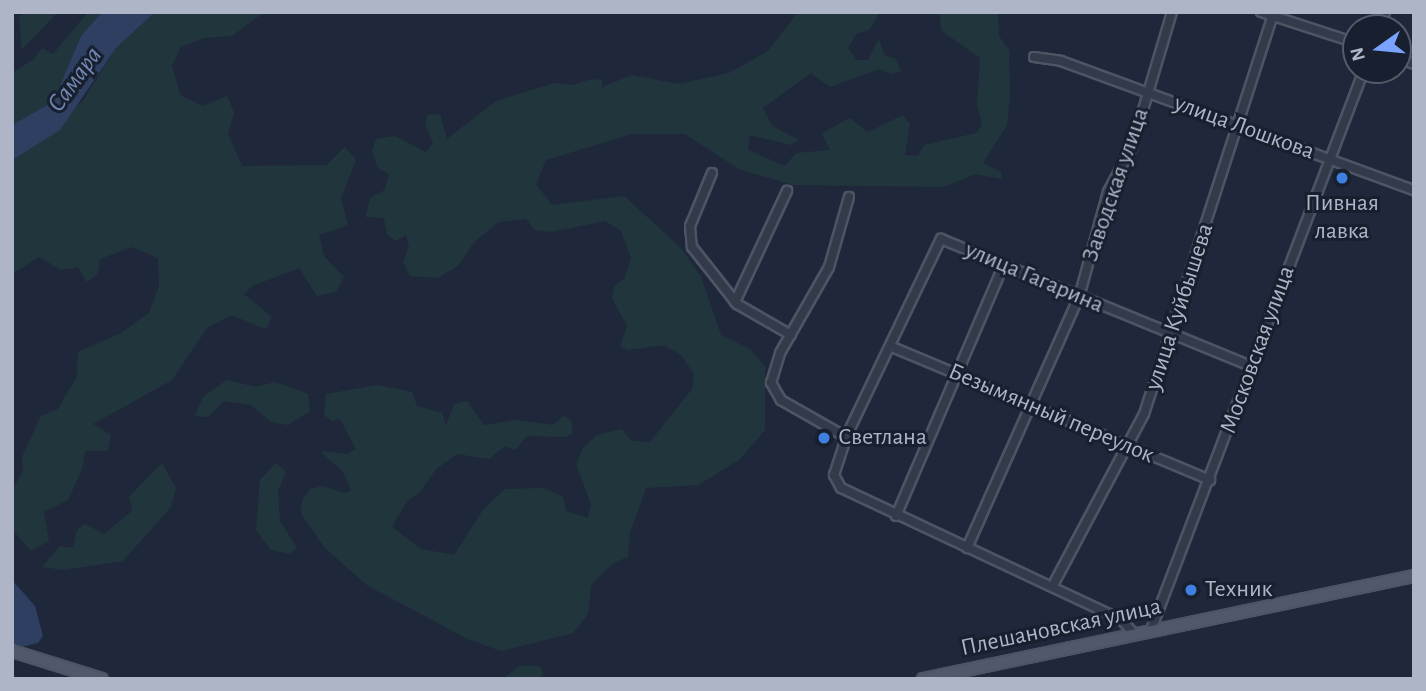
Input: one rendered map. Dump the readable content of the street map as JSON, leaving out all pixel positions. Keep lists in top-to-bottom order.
{
  "streets": {
    "main road": ["Плешановская улица"],
    "street": [
      "улица Лошкова",
      "Заводская улица",
      "улица Гагарина",
      "улица Куйбышева",
      "Московская улица",
      "Безымянный переулок"
    ]
  },
  "crossings": [
    ["улица Лошкова", "Заводская улица"],
    ["улица Лошкова", "улица Куйбышева"],
    ["улица Лошкова", "Московская улица"],
    ["Заводская улица", "улица Гагарина"],
    ["Заводская улица", "Безымянный переулок"],
    ["улица Гагарина", "улица Куйбышева"],
    ["улица Гагарина", "Московская улица"],
    ["улица Гагарина", "Безымянный переулок"],
    ["улица Куйбышева", "Безымянный переулок"],
    ["Московская улица", "Безымянный переулок"],
    ["Московская улица", "Плешановская улица"]
  ],
  "water": ["Самара"],
  "places": ["Пивная лавка", "Светлана", "Техник"],
  "north": "left"
}
